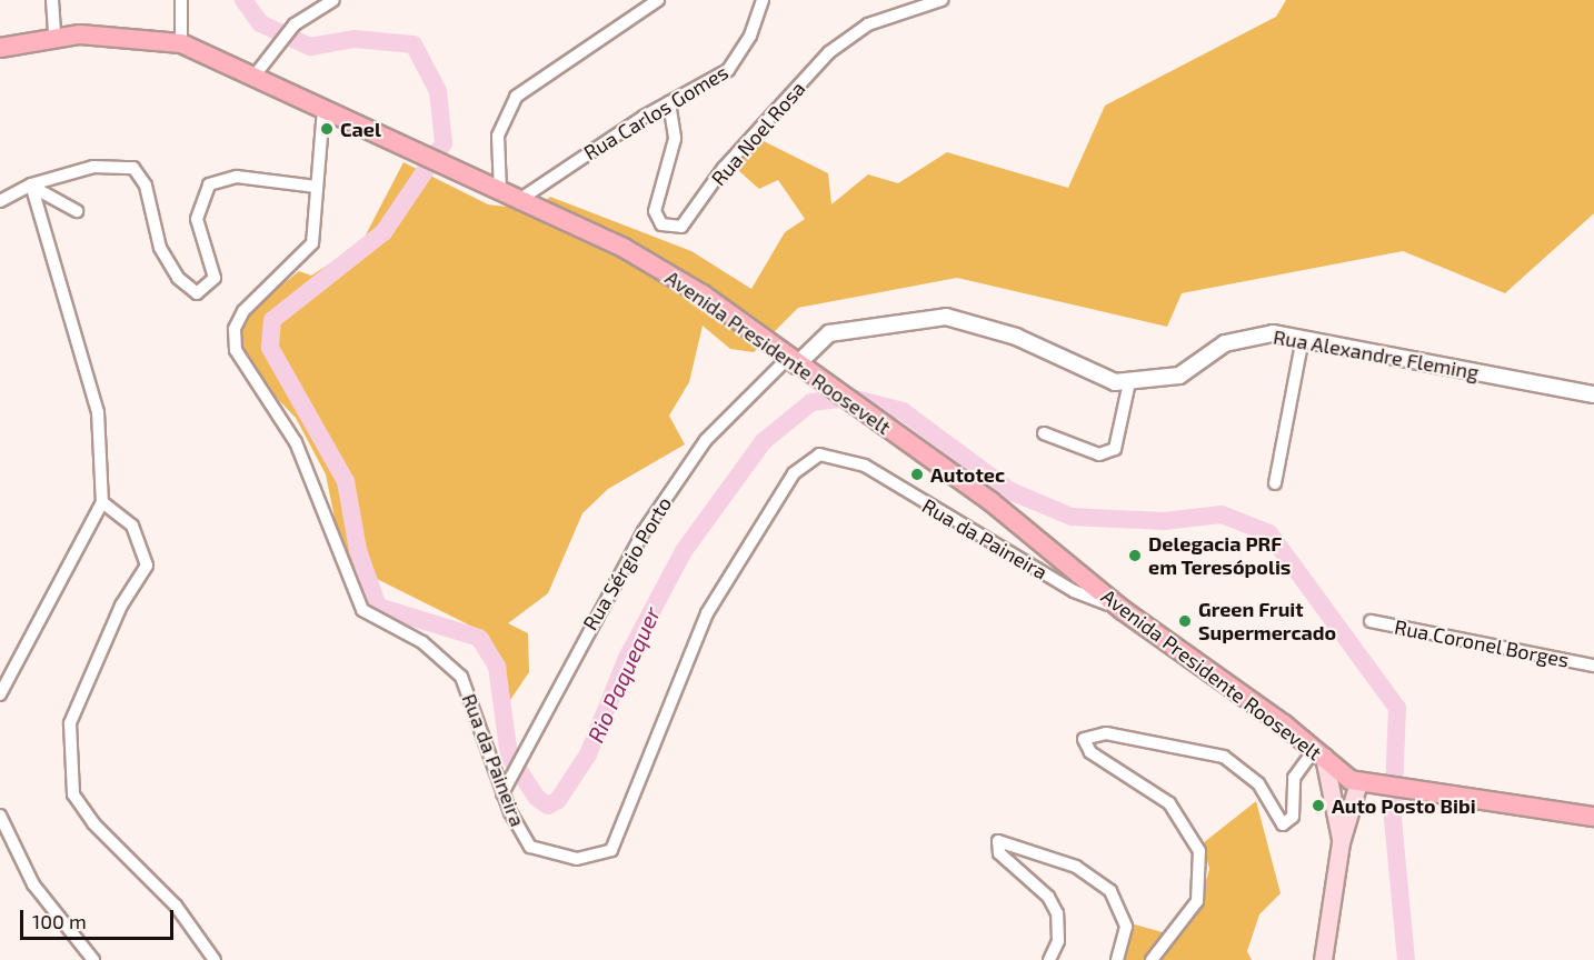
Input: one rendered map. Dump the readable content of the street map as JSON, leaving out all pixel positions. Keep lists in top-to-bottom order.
{
  "streets": {
    "main road": ["Avenida Presidente Roosevelt"],
    "street": [
      "Rua Carlos Gomes",
      "Rua Noel Rosa",
      "Rua Alexandre Fleming",
      "Rua da Paineira",
      "Rua Sérgio Porto",
      "Rua Coronel Borges"
    ]
  },
  "crossings": [
    ["Rua Carlos Gomes", "Rua Noel Rosa"],
    ["Rua Carlos Gomes", "Avenida Presidente Roosevelt"],
    ["Avenida Presidente Roosevelt", "Rua Alexandre Fleming"],
    ["Avenida Presidente Roosevelt", "Rua da Paineira"],
    ["Avenida Presidente Roosevelt", "Rua Sérgio Porto"],
    ["Rua Alexandre Fleming", "Rua Sérgio Porto"],
    ["Rua da Paineira", "Rua Sérgio Porto"]
  ],
  "water": ["Rio Paquequer"],
  "places": [
    "Cael",
    "Autotec",
    "Delegacia PRF em Teresópolis",
    "Green Fruit Supermercado",
    "Auto Posto Bibi"
  ],
  "scale_bar": "100 m"
}
